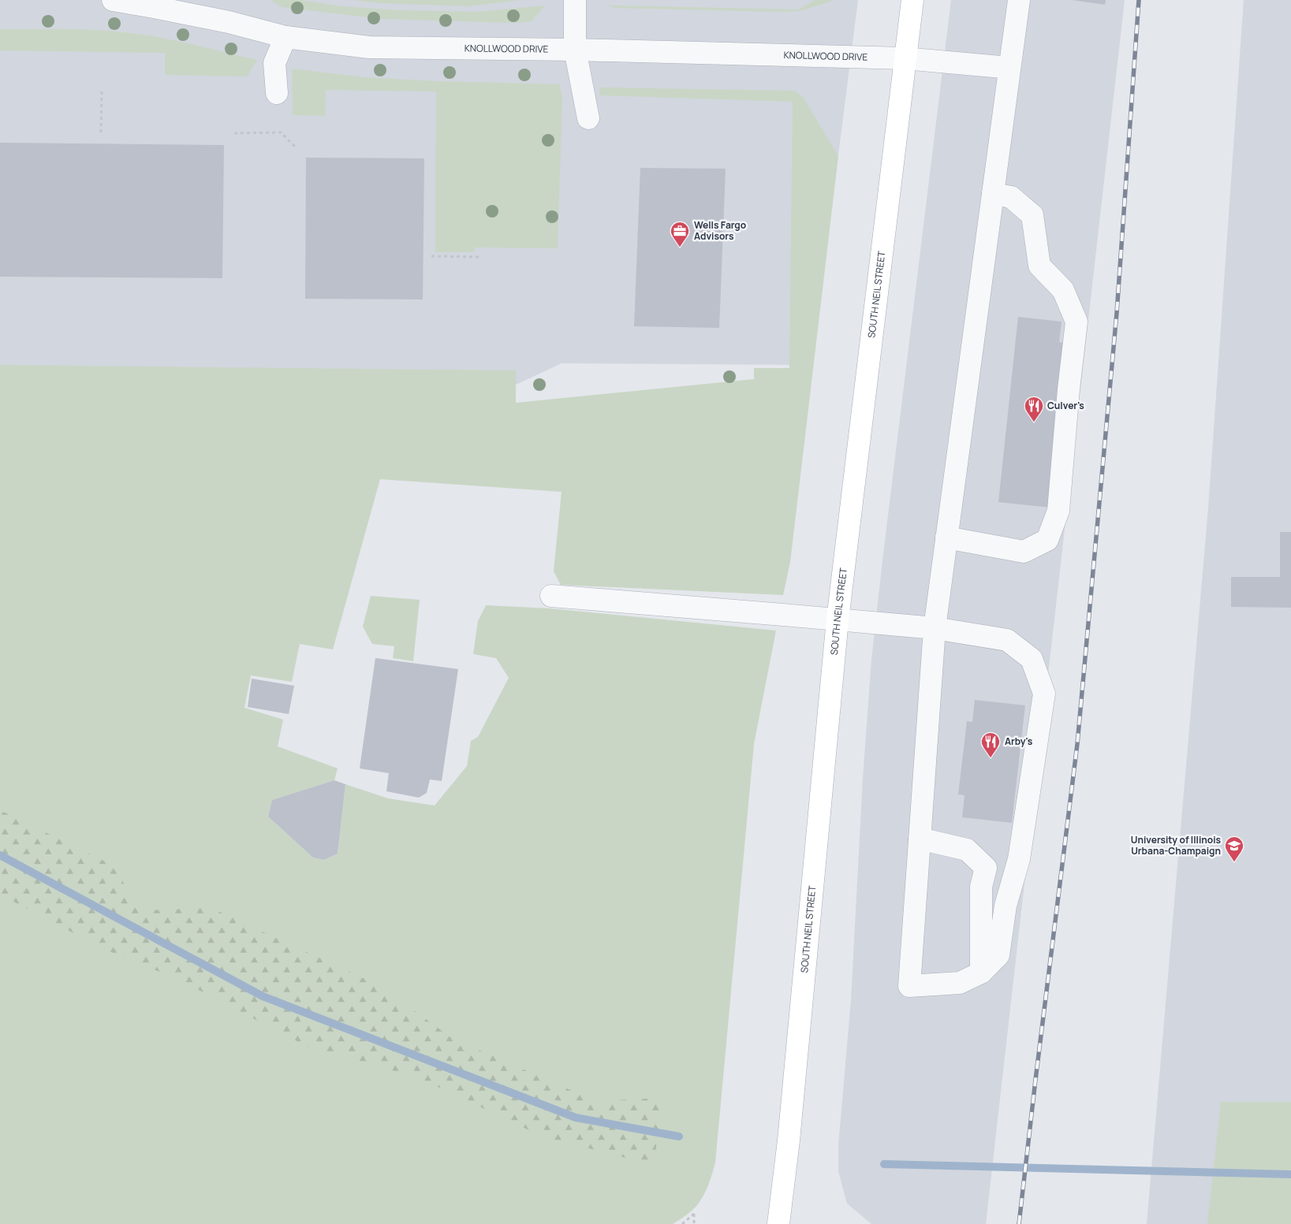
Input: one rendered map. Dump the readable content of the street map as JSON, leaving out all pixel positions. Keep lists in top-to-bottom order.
{
  "streets": {
    "main road": ["SOUTH NEIL STREET"],
    "street": ["KNOLLWOOD DRIVE"]
  },
  "crossings": [
    ["KNOLLWOOD DRIVE", "SOUTH NEIL STREET"]
  ],
  "places": {
    "office": ["Wells Fargo Advisors"],
    "restaurant": ["Culver's", "Arby's"],
    "school or university": ["University of Illinois Urbana-Champaign"]
  }
}
